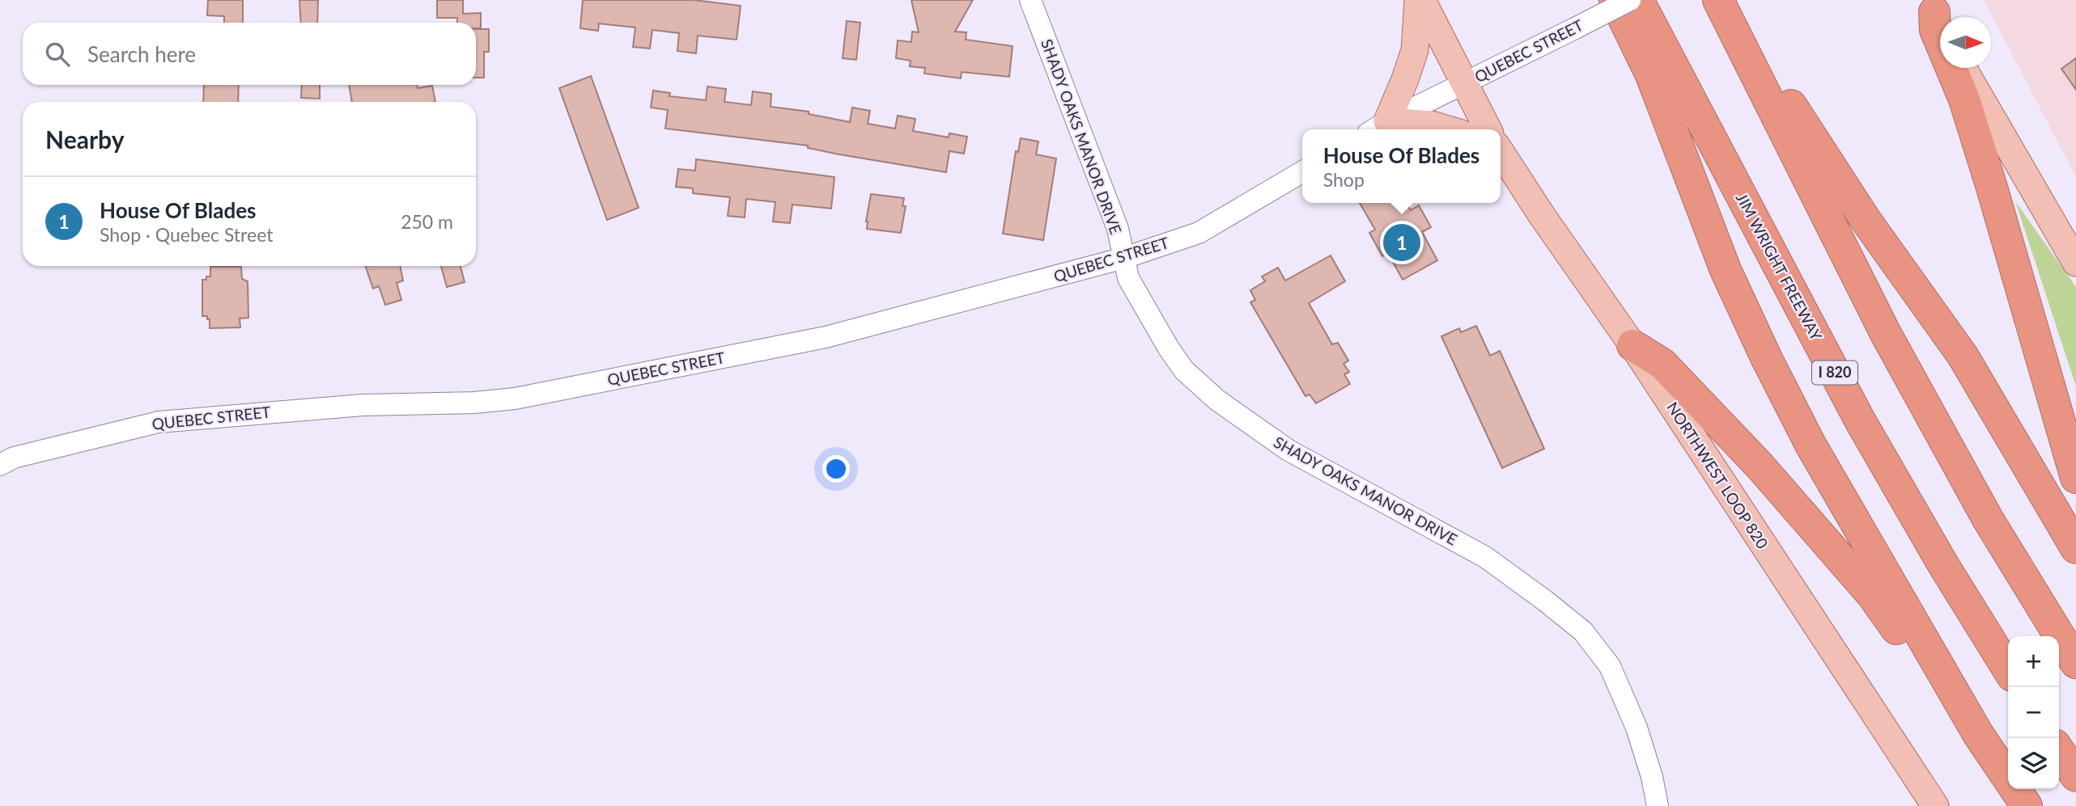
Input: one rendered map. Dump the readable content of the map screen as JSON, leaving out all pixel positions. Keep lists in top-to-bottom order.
{
  "streets": {
    "highway": ["JIM WRIGHT FREEWAY", "I 820"],
    "main road": ["NORTHWEST LOOP 820"],
    "street": ["QUEBEC STREET", "SHADY OAKS MANOR DRIVE"]
  },
  "crossings": [
    ["QUEBEC STREET", "SHADY OAKS MANOR DRIVE"],
    ["QUEBEC STREET", "NORTHWEST LOOP 820"]
  ],
  "north": "right",
  "page": {
    "search": "Search here",
    "heading": "Nearby",
    "popup": ["House Of Blades", "Shop"],
    "list": [
      {
        "mark": "1",
        "name": "House Of Blades",
        "note": "Shop · Quebec Street",
        "value": "250 m"
      }
    ],
    "pins": "1",
    "map_buttons": ["+", "−"]
  }
}
